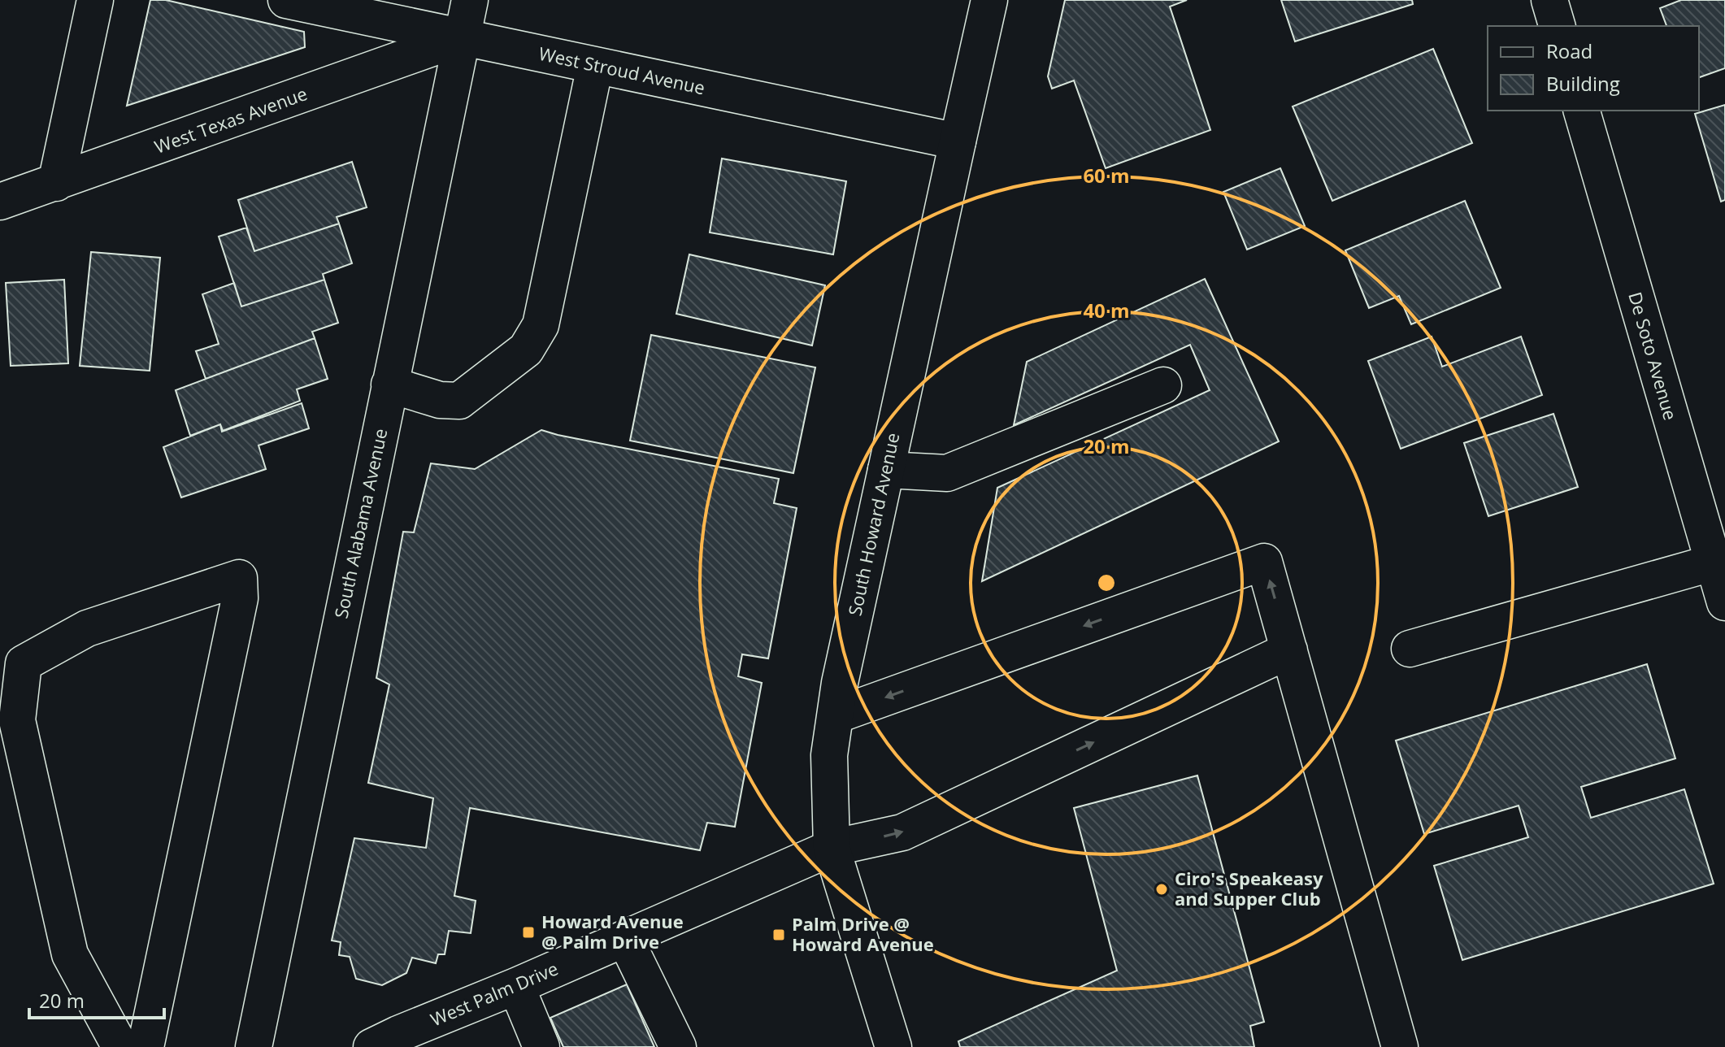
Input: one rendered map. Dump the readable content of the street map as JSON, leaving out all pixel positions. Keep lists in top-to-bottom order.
{
  "streets": {
    "street": [
      "West Stroud Avenue",
      "West Texas Avenue",
      "De Soto Avenue",
      "South Alabama Avenue",
      "South Howard Avenue",
      "West Palm Drive"
    ]
  },
  "crossings": [
    ["West Stroud Avenue", "West Texas Avenue"],
    ["West Stroud Avenue", "South Alabama Avenue"],
    ["West Stroud Avenue", "South Howard Avenue"],
    ["West Texas Avenue", "South Alabama Avenue"],
    ["South Howard Avenue", "West Palm Drive"]
  ],
  "places": {
    "other": ["Ciro's Speakeasy and Supper Club"],
    "transit": ["Howard Avenue @ Palm Drive", "Palm Drive @ Howard Avenue"]
  },
  "legend": ["Road", "Building"],
  "scale_bar": "20 m",
  "rings": ["60 m", "40 m", "20 m"]
}
